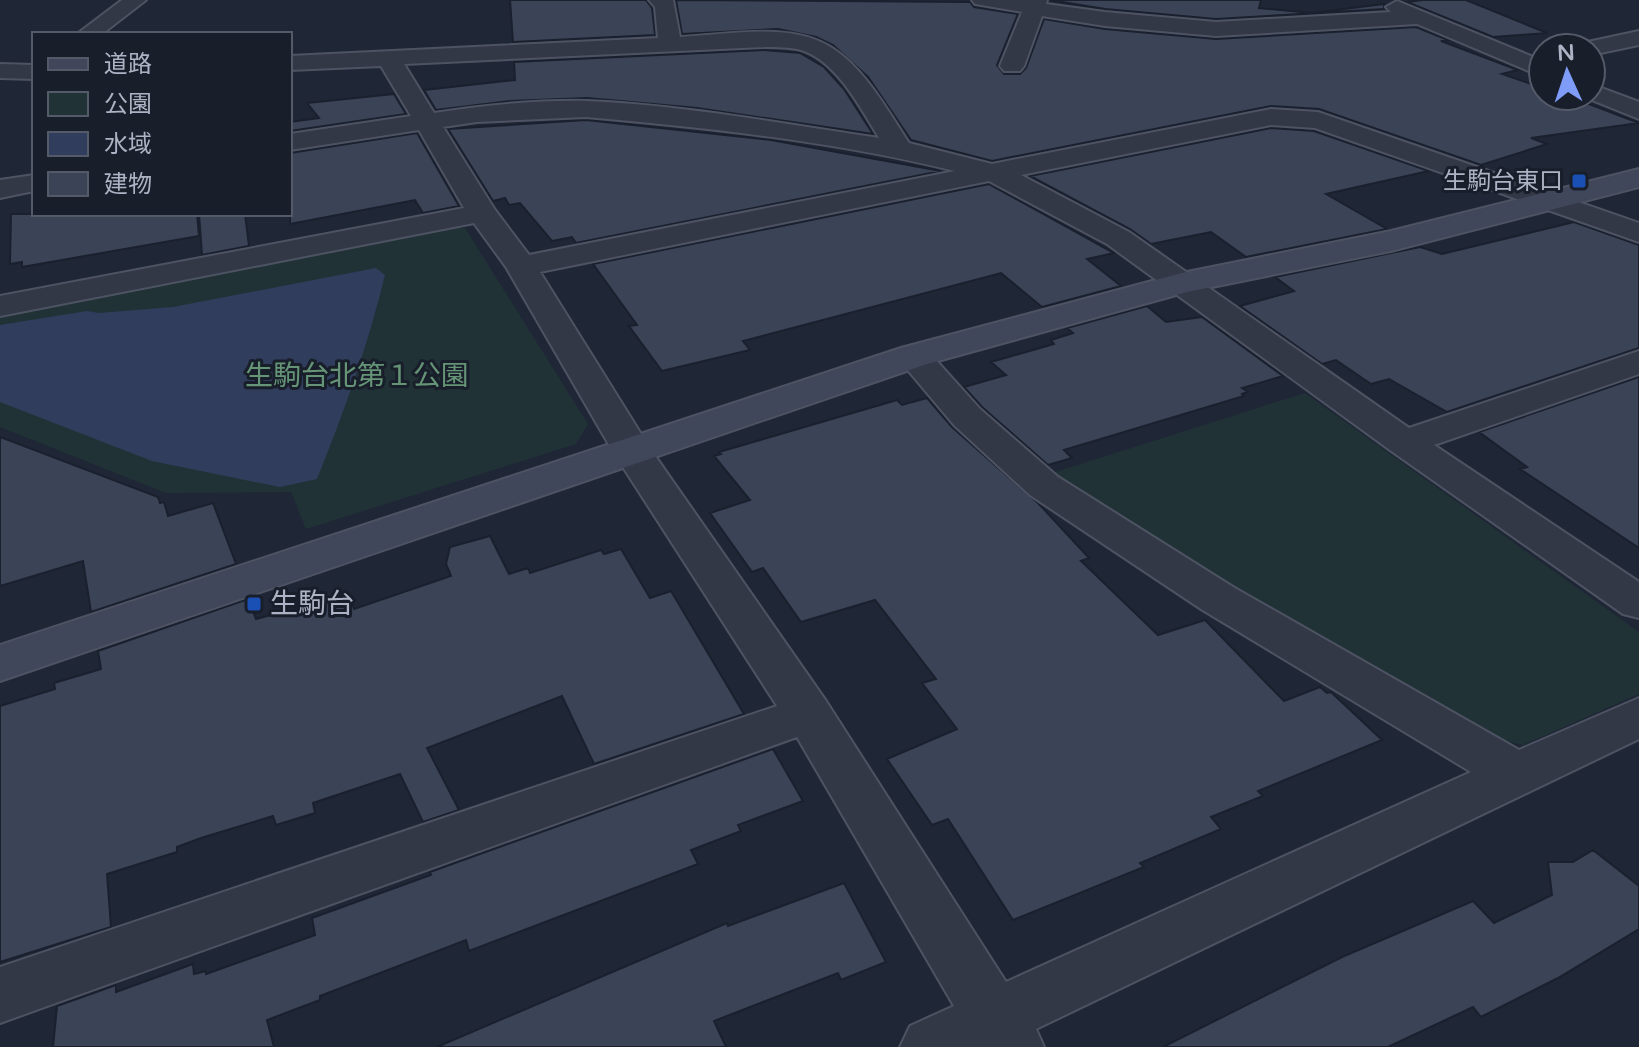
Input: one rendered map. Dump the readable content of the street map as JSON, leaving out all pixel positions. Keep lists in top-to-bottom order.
{
  "parks": ["生駒台北第１公園"],
  "places": {
    "transit": ["生駒台東口", "生駒台"]
  },
  "legend": [
    "道路",
    "公園",
    "水域",
    "建物"
  ],
  "north": "top"
}
